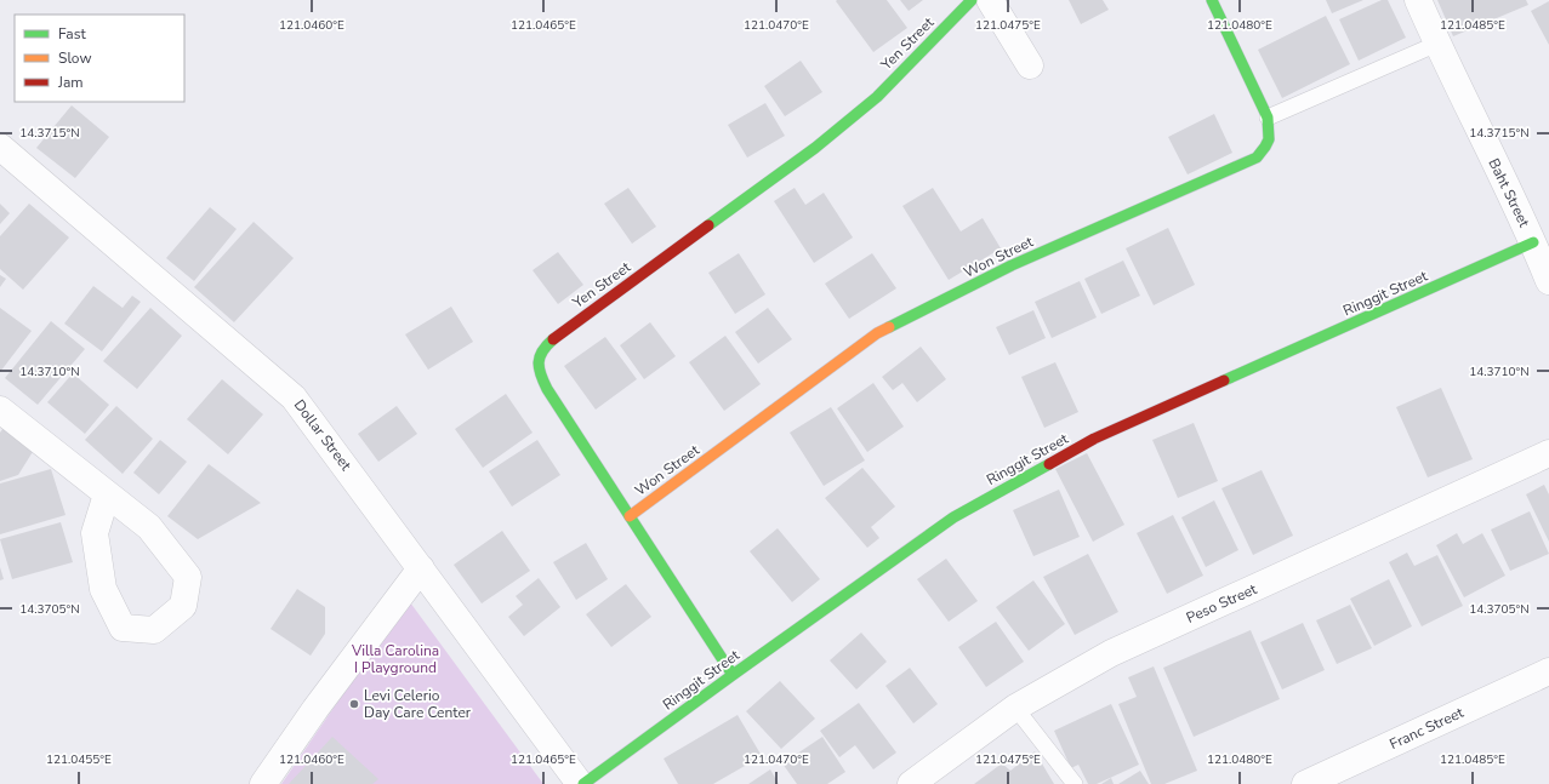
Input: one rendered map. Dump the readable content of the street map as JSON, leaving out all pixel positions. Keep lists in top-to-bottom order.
{
  "streets": {
    "street": [
      "Yen Street",
      "Baht Street",
      "Won Street",
      "Ringgit Street",
      "Dollar Street",
      "Peso Street",
      "Franc Street"
    ]
  },
  "crossings": [
    ["Yen Street", "Won Street"],
    ["Yen Street", "Ringgit Street"],
    ["Baht Street", "Ringgit Street"],
    ["Ringgit Street", "Dollar Street"]
  ],
  "parks": ["Villa Carolina I Playground"],
  "places": ["Levi Celerio Day Care Center"],
  "legend": ["Fast", "Slow", "Jam"],
  "coordinates": [
    "121.0460°E",
    "121.0465°E",
    "121.0470°E",
    "121.0475°E",
    "121.0480°E",
    "121.0485°E",
    "14.3715°N",
    "14.3710°N",
    "14.3705°N",
    "121.0455°E"
  ]
}
